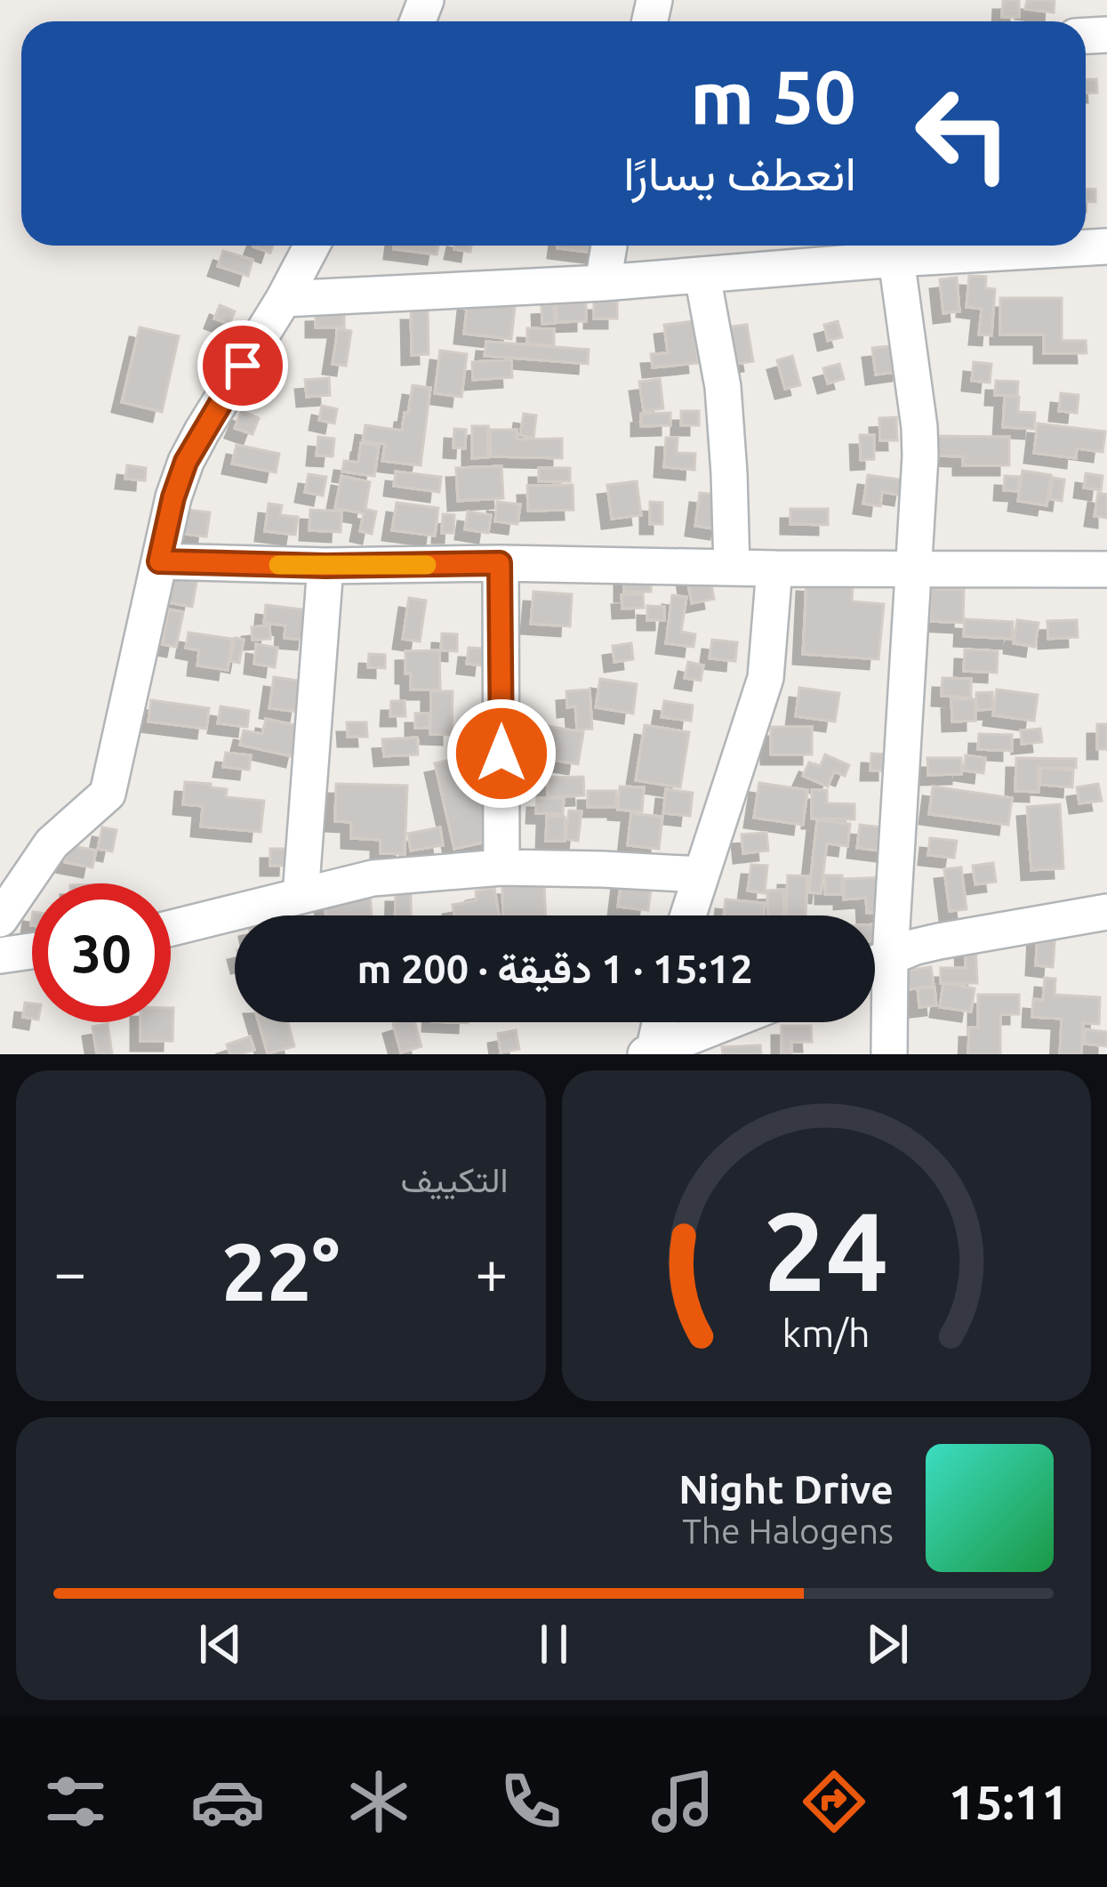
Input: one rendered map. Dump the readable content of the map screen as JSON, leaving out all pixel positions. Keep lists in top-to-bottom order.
{
  "page": {
    "turn": ["50 m", "انعطف يسارًا"],
    "limit": "30",
    "trip": "15:12 · 1 دقيقة · 200 m",
    "tile": "التكييف",
    "heat": ["−", "22°", "+"],
    "song": ["Night Drive", "The Halogens"],
    "tabs": "15:11",
    "gauge": ["24", "km/h"]
  }
}
